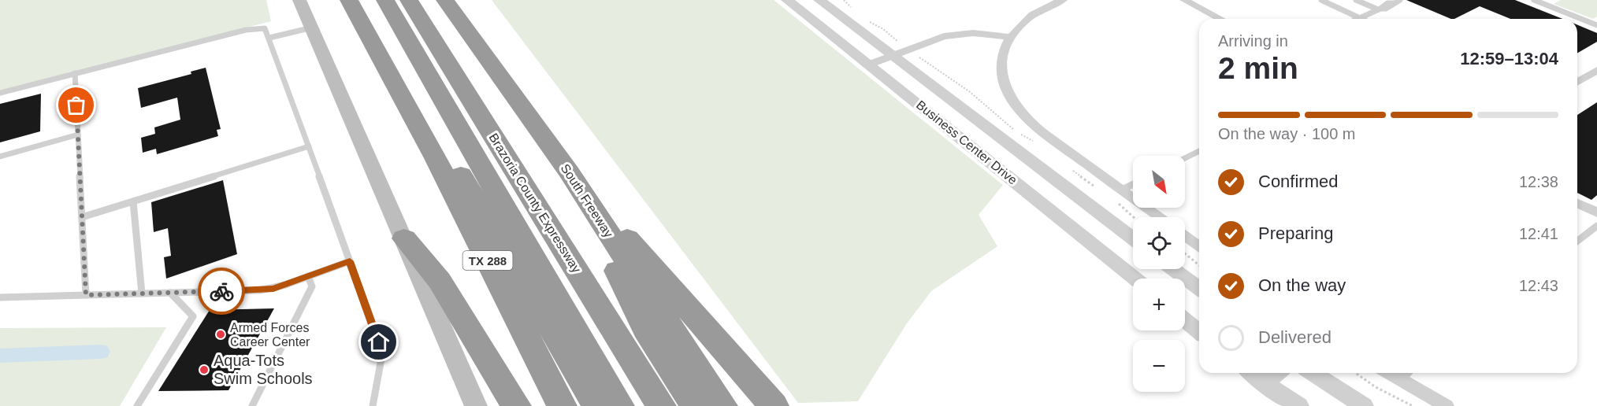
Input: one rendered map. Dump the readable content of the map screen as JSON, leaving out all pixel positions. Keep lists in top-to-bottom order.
{
  "streets": {
    "highway": ["South Freeway", "Brazoria County Expressway", "TX 288"],
    "street": ["Business Center Drive"]
  },
  "places": ["Armed Forces Career Center", "Aqua-Tots Swim Schools"],
  "north": "bottom right",
  "page": {
    "heading": ["2 min", "Arriving in", "12:59–13:04"],
    "bar": "On the way · 100 m",
    "map_buttons": ["+", "−"],
    "list": [
      ["Confirmed", "12:38"],
      ["Preparing", "12:41"],
      ["On the way", "12:43"],
      "Delivered"
    ]
  }
}
